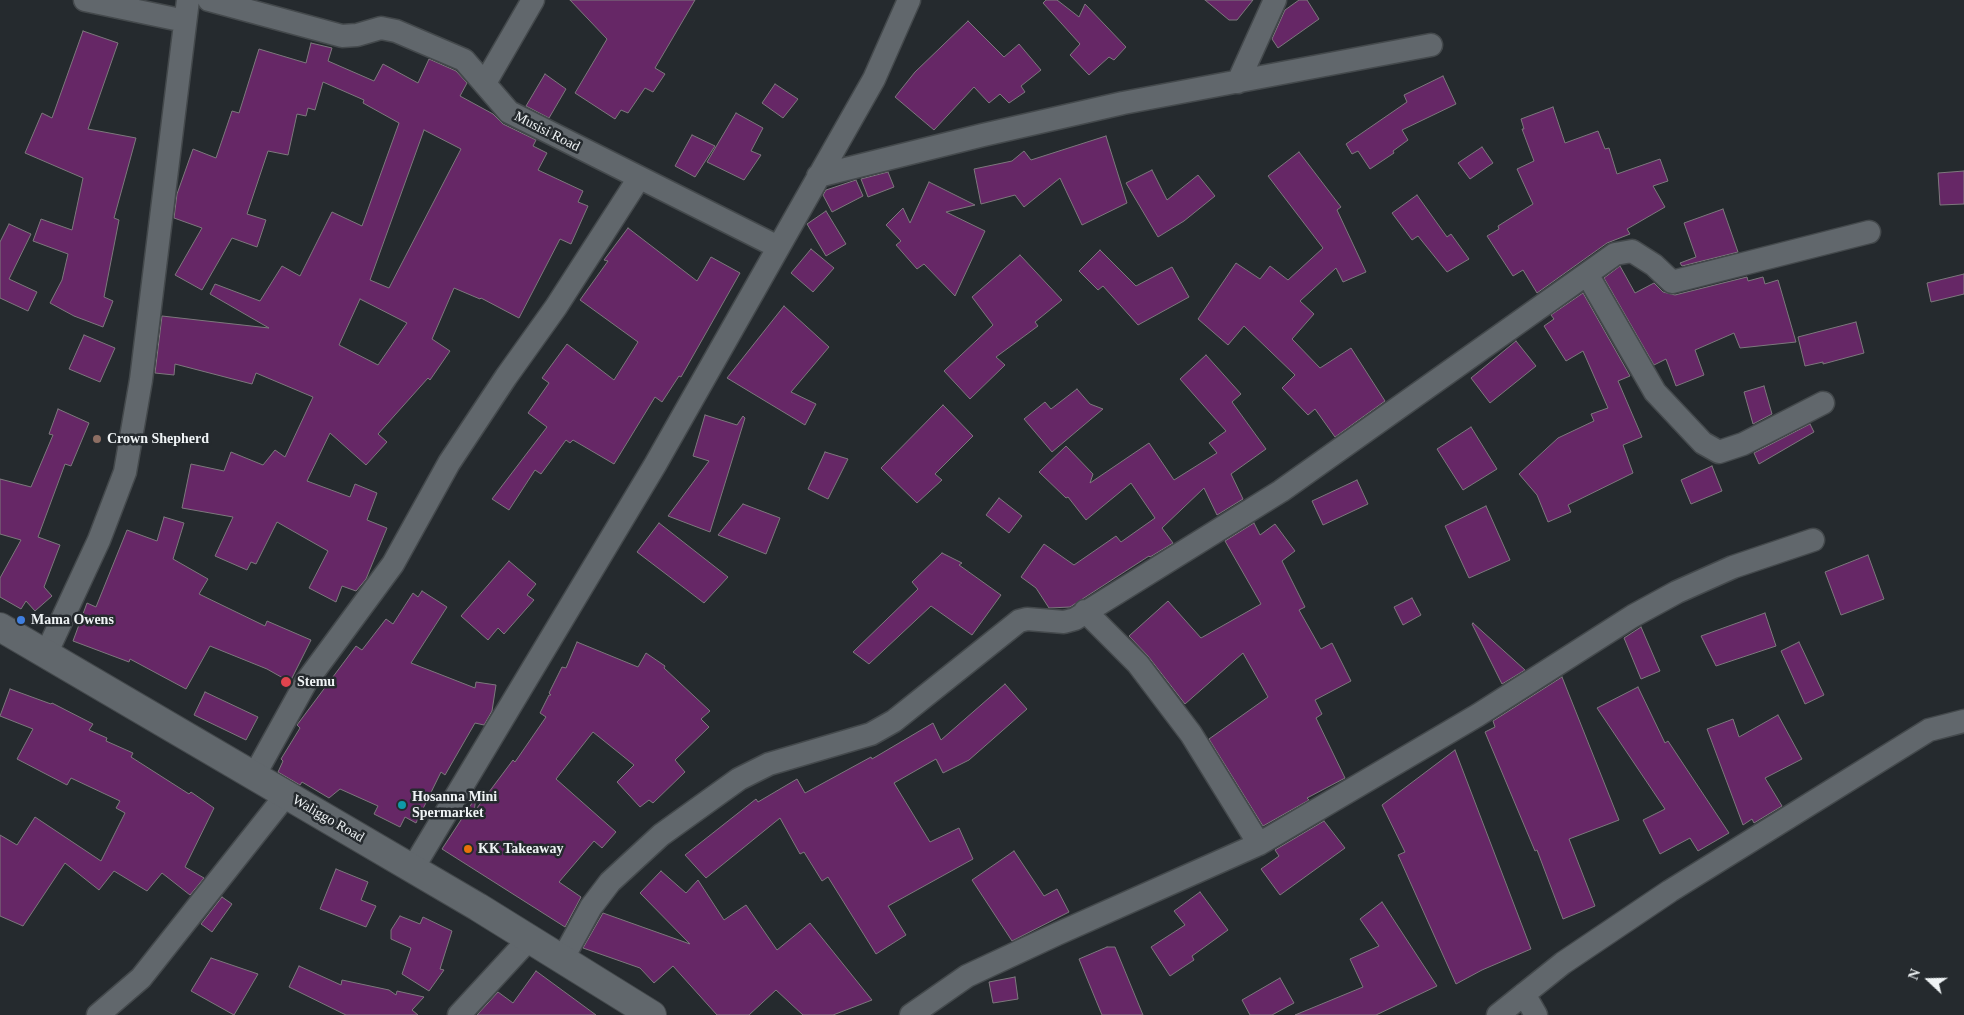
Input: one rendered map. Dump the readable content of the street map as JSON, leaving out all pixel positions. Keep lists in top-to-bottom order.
{
  "streets": {
    "street": ["Musisi Road", "Waliggo Road"]
  },
  "places": [
    "Crown Shepherd",
    "Mama Owens",
    "Stemu",
    "Hosanna Mini Spermarket",
    "KK Takeaway"
  ],
  "north": "left"
}
